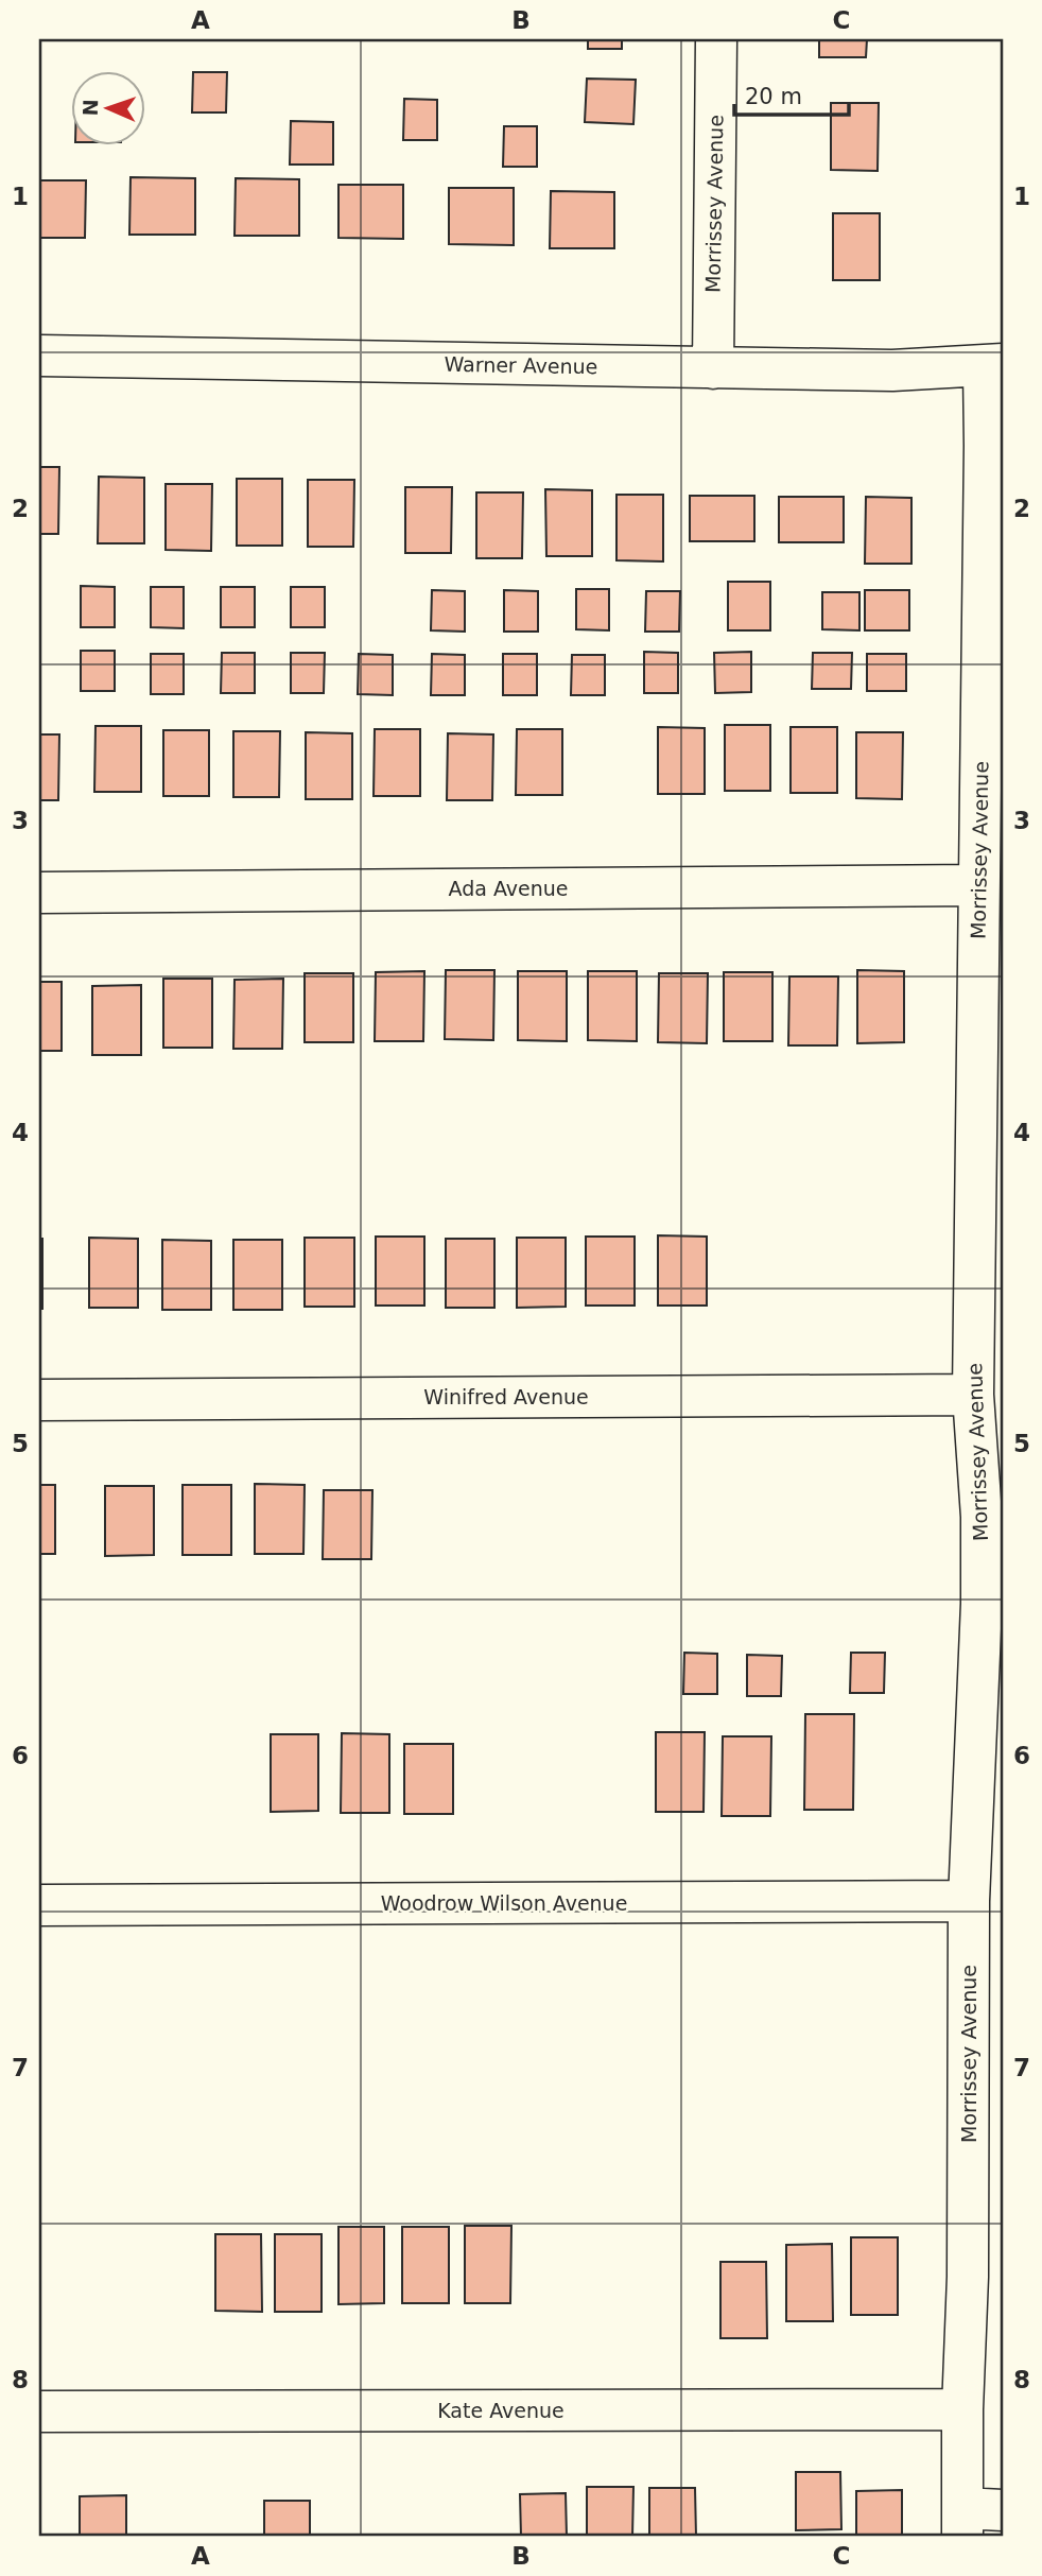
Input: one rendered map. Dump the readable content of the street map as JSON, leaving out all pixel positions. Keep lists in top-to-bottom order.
{
  "streets": {
    "street": [
      "Morrissey Avenue",
      "Warner Avenue",
      "Ada Avenue",
      "Winifred Avenue",
      "Woodrow Wilson Avenue",
      "Kate Avenue"
    ]
  },
  "crossings": [
    ["Morrissey Avenue", "Warner Avenue"],
    ["Morrissey Avenue", "Ada Avenue"],
    ["Morrissey Avenue", "Winifred Avenue"],
    ["Morrissey Avenue", "Woodrow Wilson Avenue"],
    ["Morrissey Avenue", "Kate Avenue"]
  ],
  "scale_bar": "20 m",
  "north": "left",
  "grid": {
    "columns": ["A", "B", "C"],
    "rows": [
      "1",
      "2",
      "3",
      "4",
      "5",
      "6",
      "7",
      "8"
    ]
  }
}
